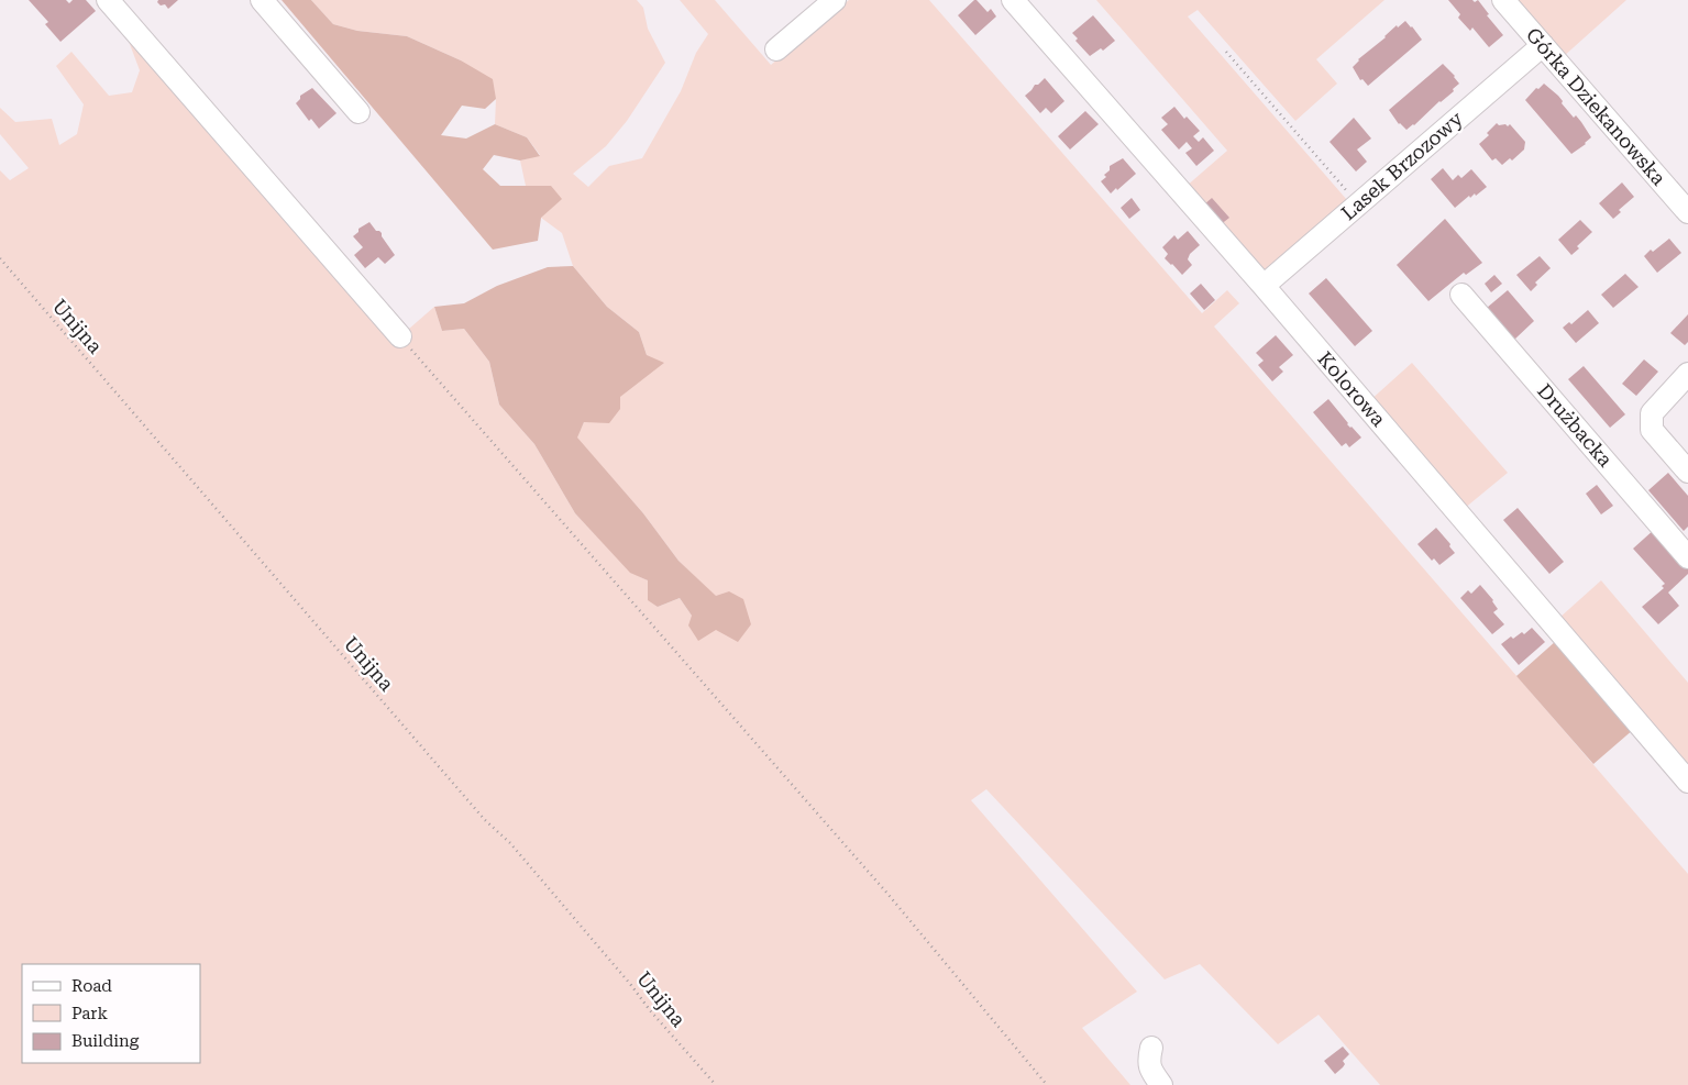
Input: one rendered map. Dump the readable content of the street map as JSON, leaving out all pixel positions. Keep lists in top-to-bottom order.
{
  "streets": {
    "street": [
      "Górka Dziekanowska",
      "Lasek Brzozowy",
      "Kolorowa",
      "Drużbacka"
    ],
    "path": ["Unijna"]
  },
  "crossings": [
    ["Górka Dziekanowska", "Lasek Brzozowy"],
    ["Lasek Brzozowy", "Kolorowa"]
  ],
  "legend": ["Road", "Park", "Building"]
}
